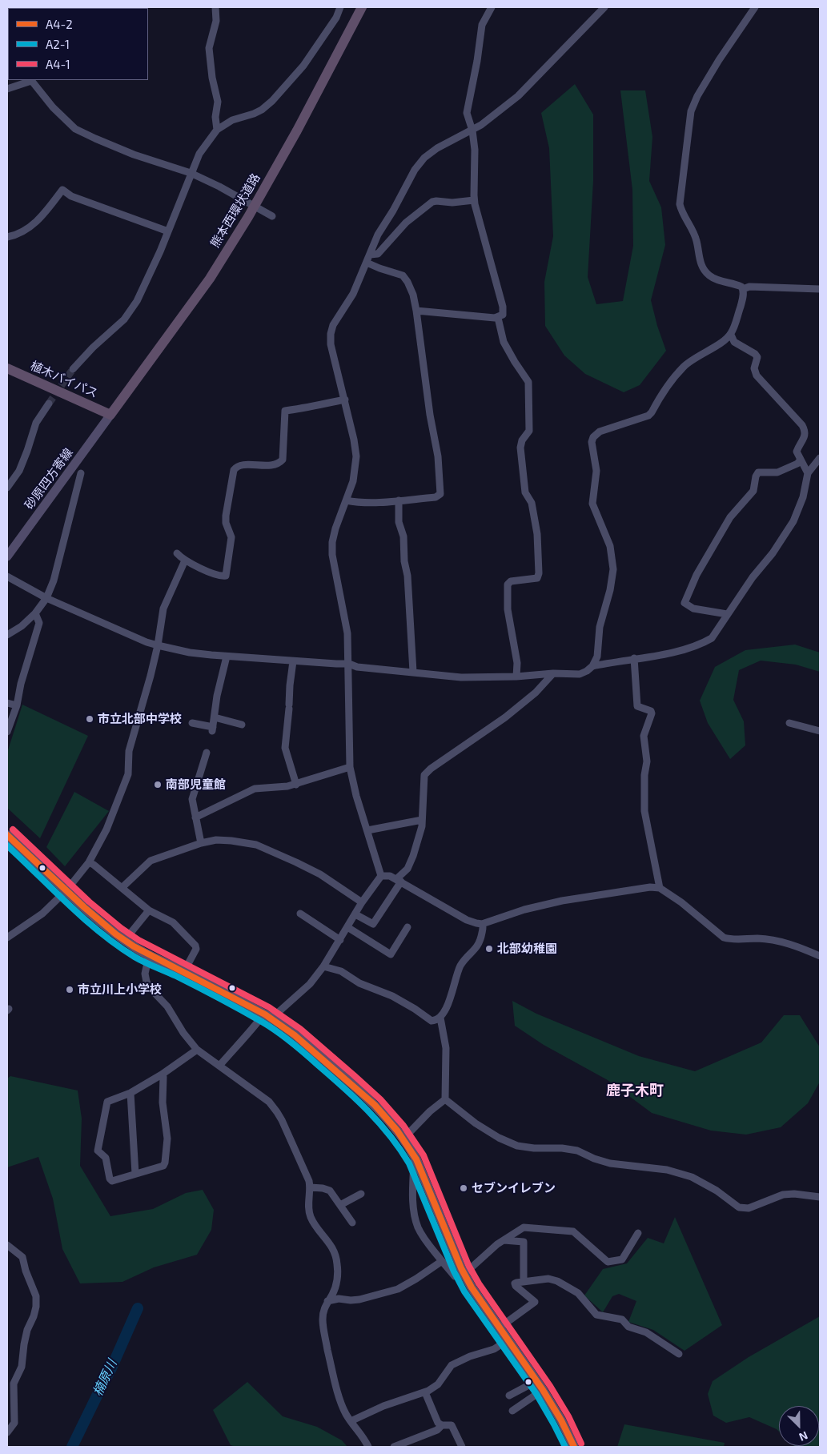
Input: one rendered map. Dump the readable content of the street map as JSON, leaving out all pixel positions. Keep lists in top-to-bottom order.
{
  "streets": {
    "highway": ["熊本西環状道路", "植木バイパス"],
    "main road": ["砂原四方寄線"]
  },
  "crossings": [
    ["熊本西環状道路", "植木バイパス"],
    ["熊本西環状道路", "砂原四方寄線"],
    ["植木バイパス", "砂原四方寄線"]
  ],
  "districts": ["鹿子木町"],
  "water": ["楠原川"],
  "places": [
    "市立北部中学校",
    "南部児童館",
    "北部幼稚園",
    "市立川上小学校",
    "セブンイレブン"
  ],
  "lines": ["transit line A4-1", "transit line A4-2", "transit line A2-1"],
  "legend": ["A4-2", "A2-1", "A4-1"],
  "north": "bottom right"
}
